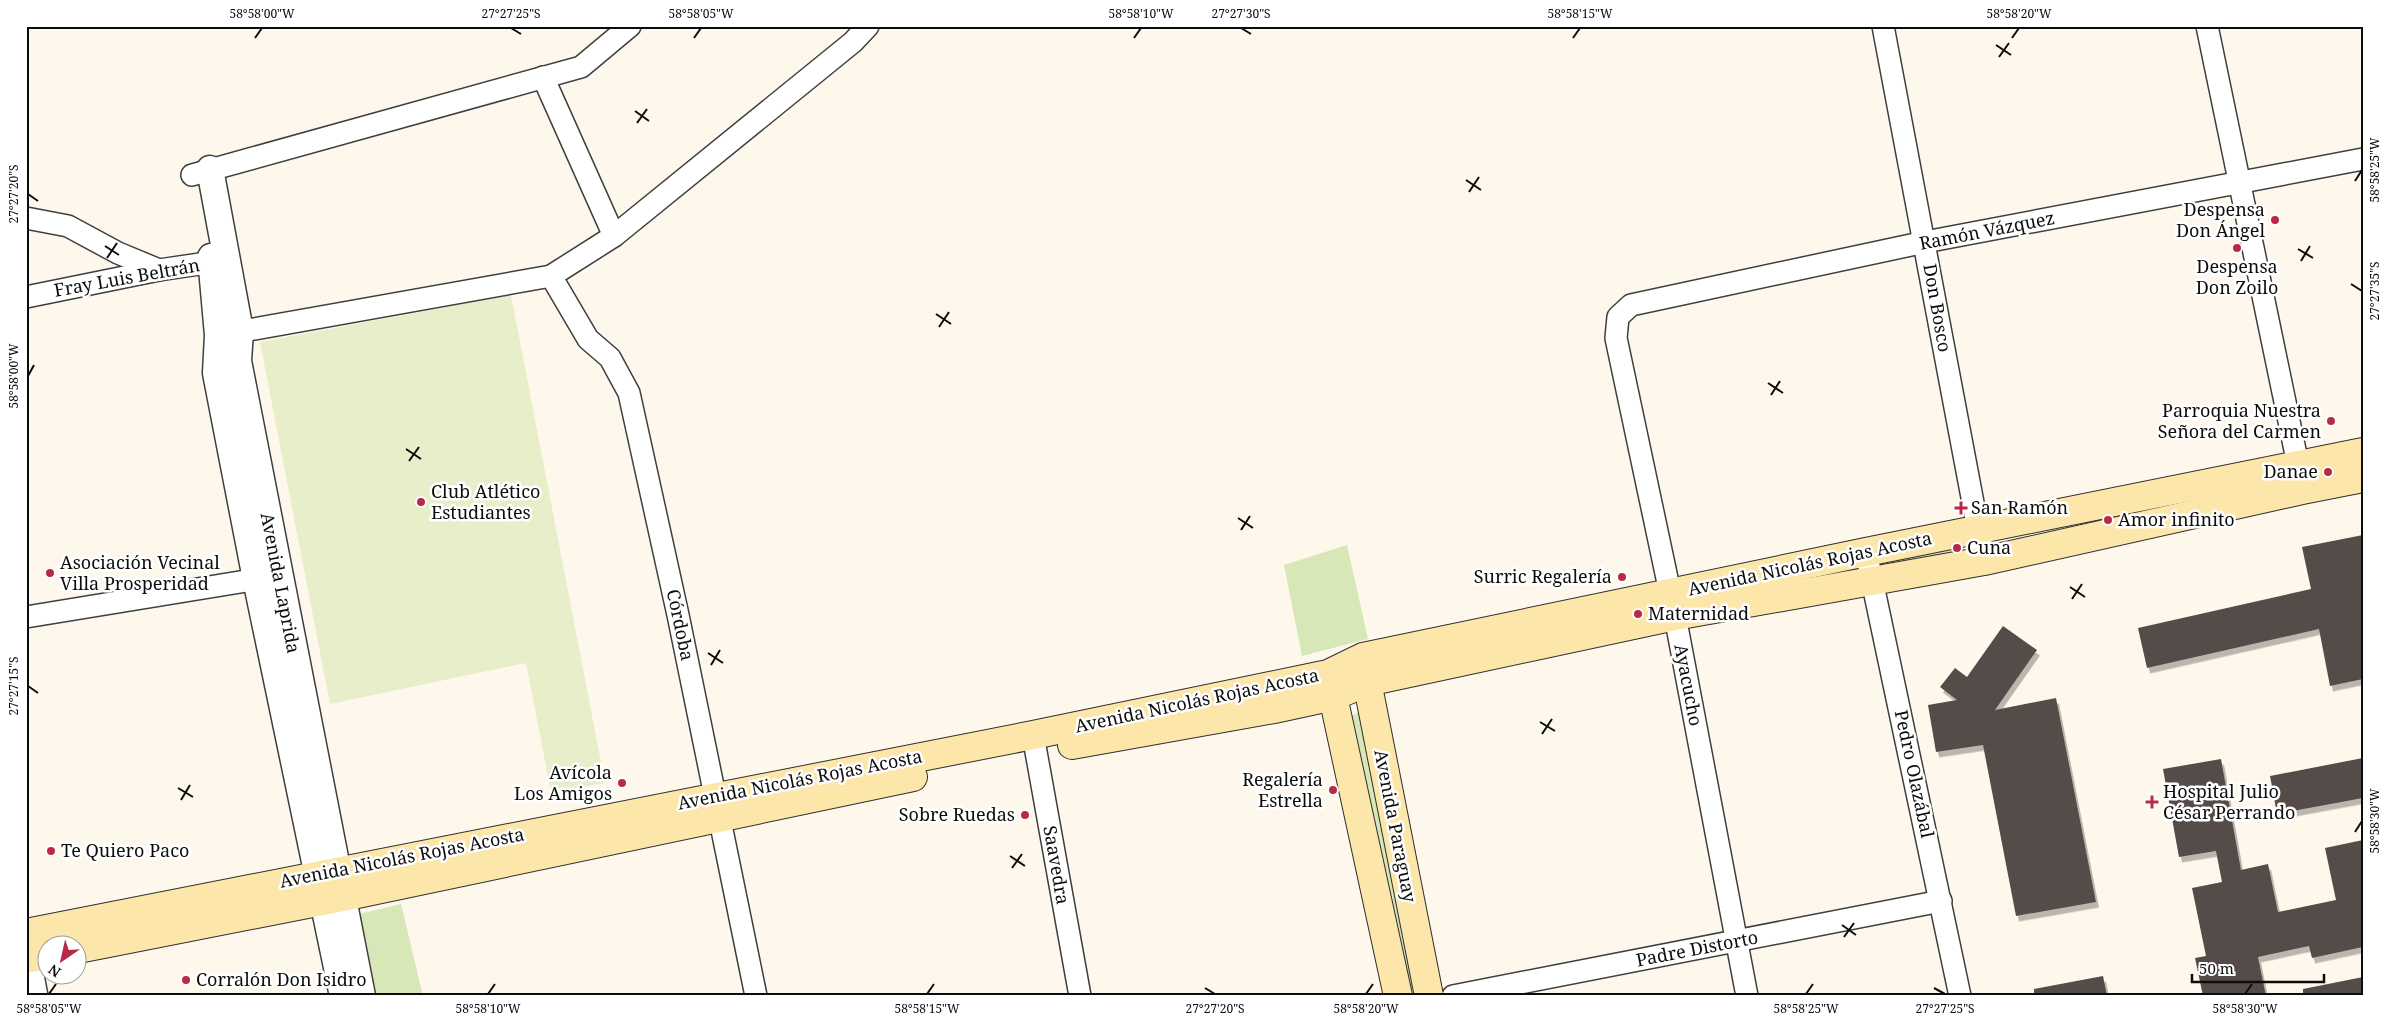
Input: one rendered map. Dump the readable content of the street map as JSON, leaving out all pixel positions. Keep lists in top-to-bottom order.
{
  "streets": {
    "main road": ["Avenida Nicolás Rojas Acosta", "Avenida Paraguay"],
    "street": [
      "Ramón Vázquez",
      "Fray Luis Beltrán",
      "Don Bosco",
      "Avenida Laprida",
      "Córdoba",
      "Ayacucho",
      "Pedro Olazábal",
      "Saavedra",
      "Padre Distorto"
    ]
  },
  "crossings": [
    ["Ramón Vázquez", "Don Bosco"],
    ["Ramón Vázquez", "Ayacucho"],
    ["Fray Luis Beltrán", "Avenida Laprida"],
    ["Don Bosco", "Avenida Nicolás Rojas Acosta"],
    ["Avenida Nicolás Rojas Acosta", "Avenida Laprida"],
    ["Avenida Nicolás Rojas Acosta", "Córdoba"],
    ["Avenida Nicolás Rojas Acosta", "Ayacucho"],
    ["Avenida Nicolás Rojas Acosta", "Pedro Olazábal"],
    ["Avenida Nicolás Rojas Acosta", "Avenida Paraguay"],
    ["Avenida Nicolás Rojas Acosta", "Saavedra"],
    ["Ayacucho", "Padre Distorto"],
    ["Pedro Olazábal", "Padre Distorto"]
  ],
  "places": {
    "other": [
      "Despensa Don Ángel",
      "Despensa Don Zoilo",
      "Parroquia Nuestra Señora del Carmen",
      "Danae",
      "Club Atlético Estudiantes",
      "Amor infinito",
      "Cuna",
      "Asociación Vecinal Villa Prosperidad",
      "Surric Regalería",
      "Maternidad",
      "Avícola Los Amigos",
      "Regalería Estrella",
      "Sobre Ruedas",
      "Te Quiero Paco",
      "Corralón Don Isidro"
    ],
    "health": ["San Ramón", "Hospital Julio César Perrando"]
  },
  "scale_bar": "50 m",
  "north": "bottom left",
  "coordinates": [
    "58°58'00\"W",
    "27°27'25\"S",
    "58°58'05\"W",
    "58°58'10\"W",
    "27°27'30\"S",
    "58°58'15\"W",
    "58°58'20\"W",
    "58°58'25\"W",
    "27°27'20\"S",
    "27°27'35\"S",
    "27°27'15\"S",
    "58°58'30\"W"
  ]
}
